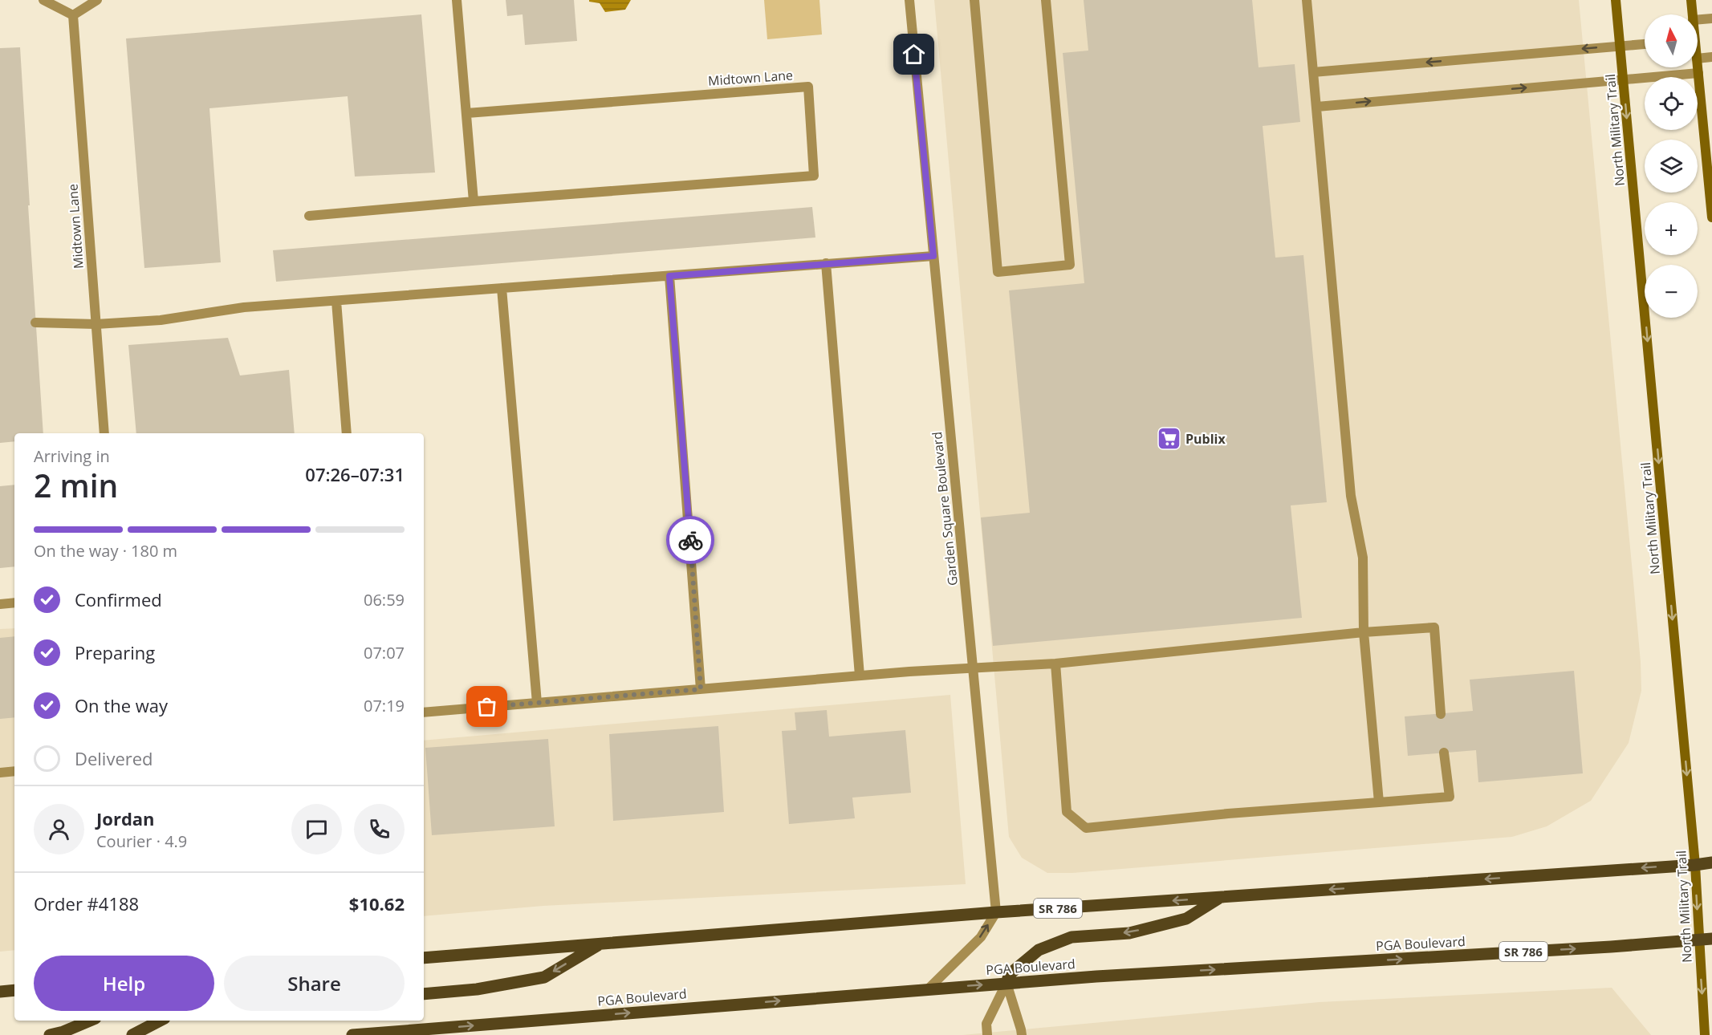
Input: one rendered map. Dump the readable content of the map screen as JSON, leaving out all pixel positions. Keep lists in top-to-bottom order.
{
  "streets": {
    "main road": ["North Military Trail", "SR 786", "PGA Boulevard"],
    "street": ["Midtown Lane", "Garden Square Boulevard"]
  },
  "crossings": [
    ["North Military Trail", "SR 786"],
    ["North Military Trail", "PGA Boulevard"],
    ["Garden Square Boulevard", "SR 786"]
  ],
  "one_way": ["North Military Trail"],
  "places": {
    "supermarket": ["Publix"]
  },
  "north": "top",
  "page": {
    "map_buttons": ["+", "−"],
    "heading": ["2 min", "Arriving in", "07:26–07:31"],
    "panel": [
      "Jordan",
      "Courier · 4.9",
      "Order #4188",
      "$10.62"
    ],
    "bar": "On the way · 180 m",
    "list": [
      ["Confirmed", "06:59"],
      ["Preparing", "07:07"],
      ["On the way", "07:19"],
      "Delivered"
    ],
    "buttons": ["Help", "Share"]
  }
}
